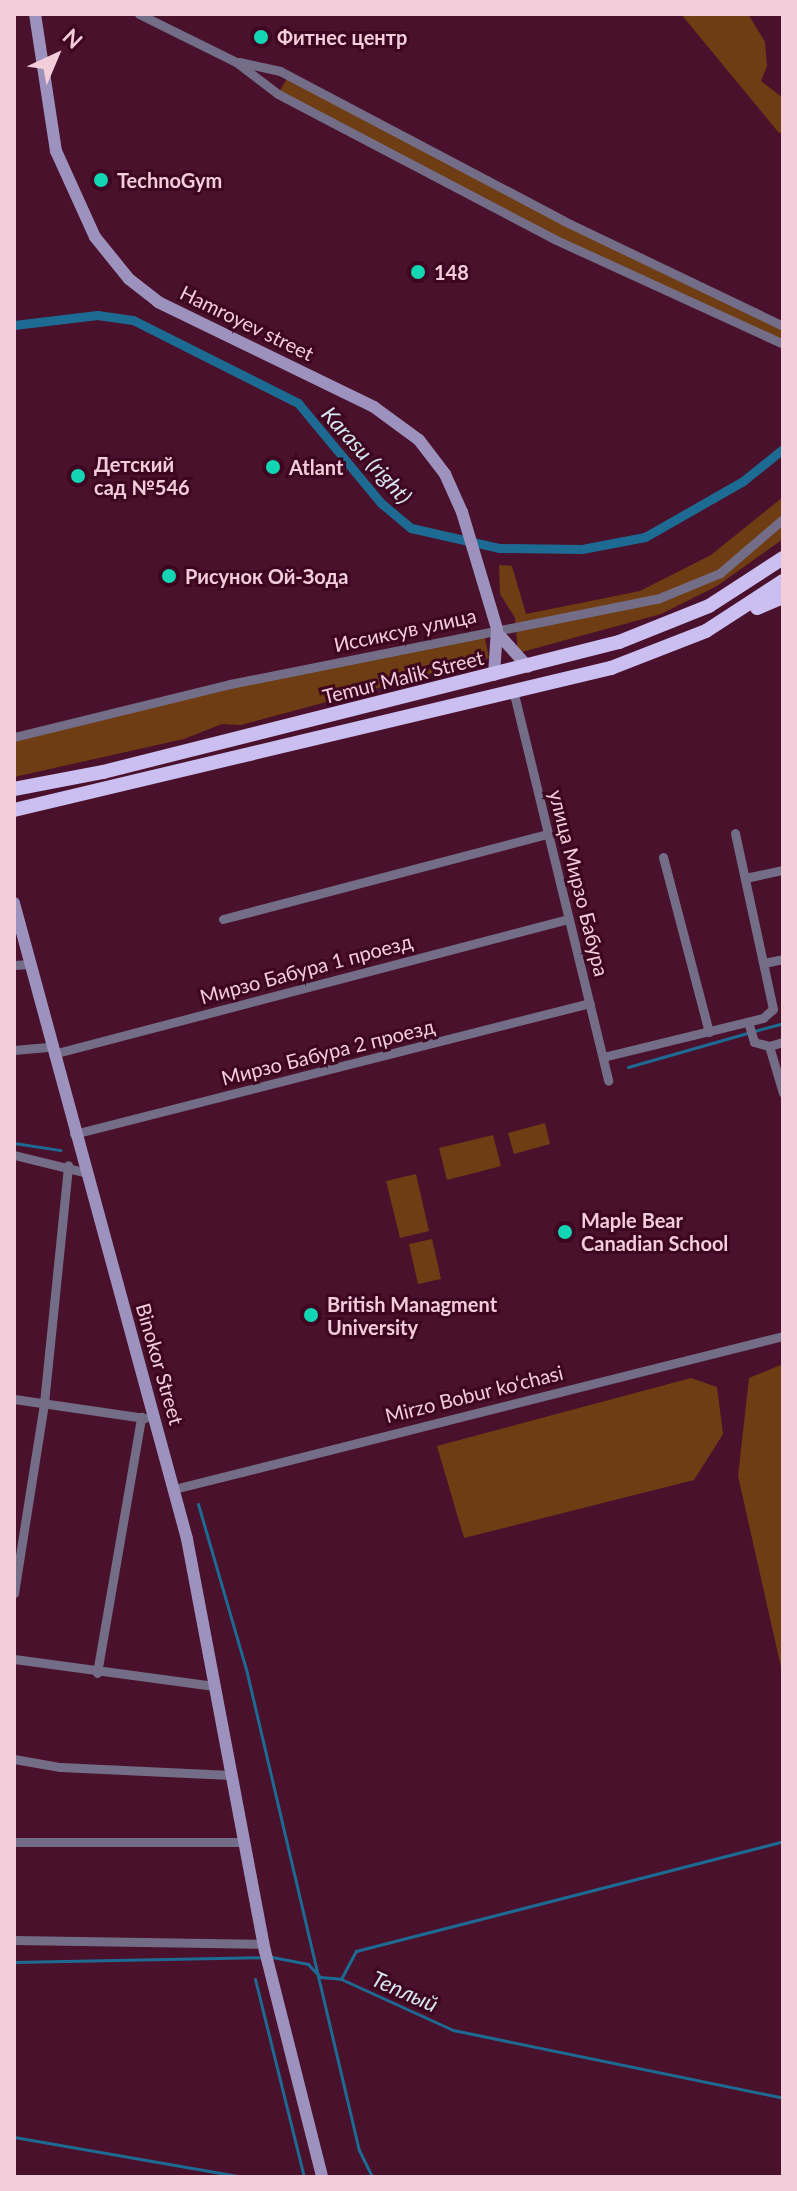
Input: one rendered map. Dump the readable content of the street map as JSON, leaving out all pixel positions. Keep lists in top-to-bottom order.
{
  "streets": {
    "highway": ["Temur Malik Street"],
    "main road": ["Hamroyev street", "Binokor Street"],
    "street": [
      "Иссиксув улица",
      "улица Мирзо Бабура",
      "Мирзо Бабура 1 проезд",
      "Мирзо Бабура 2 проезд",
      "Mirzo Bobur ko‘chasi"
    ]
  },
  "crossings": [
    ["Hamroyev street", "Иссиксув улица"],
    ["Hamroyev street", "Temur Malik Street"],
    ["Temur Malik Street", "улица Мирзо Бабура"],
    ["улица Мирзо Бабура", "Мирзо Бабура 1 проезд"],
    ["улица Мирзо Бабура", "Мирзо Бабура 2 проезд"],
    ["Мирзо Бабура 1 проезд", "Binokor Street"],
    ["Мирзо Бабура 2 проезд", "Binokor Street"],
    ["Binokor Street", "Mirzo Bobur ko‘chasi"]
  ],
  "water": ["Karasu (right)", "Теплый"],
  "places": [
    "Фитнес центр",
    "TechnoGym",
    "148",
    "Atlant",
    "Детский сад №546",
    "Рисунок Ой-Зода",
    "Maple Bear Canadian School",
    "British Managment University"
  ],
  "north": "top right"
}
